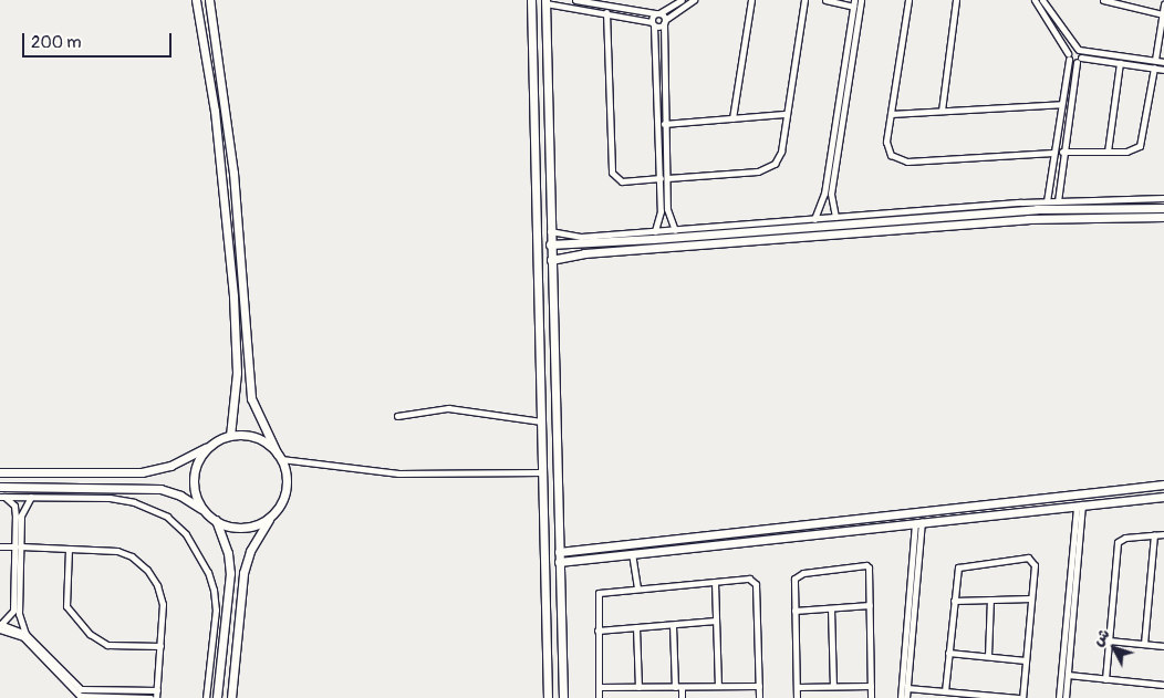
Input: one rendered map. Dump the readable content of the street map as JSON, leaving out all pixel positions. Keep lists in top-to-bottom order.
{
  "scale_bar": "200 m",
  "north": "top left"
}
